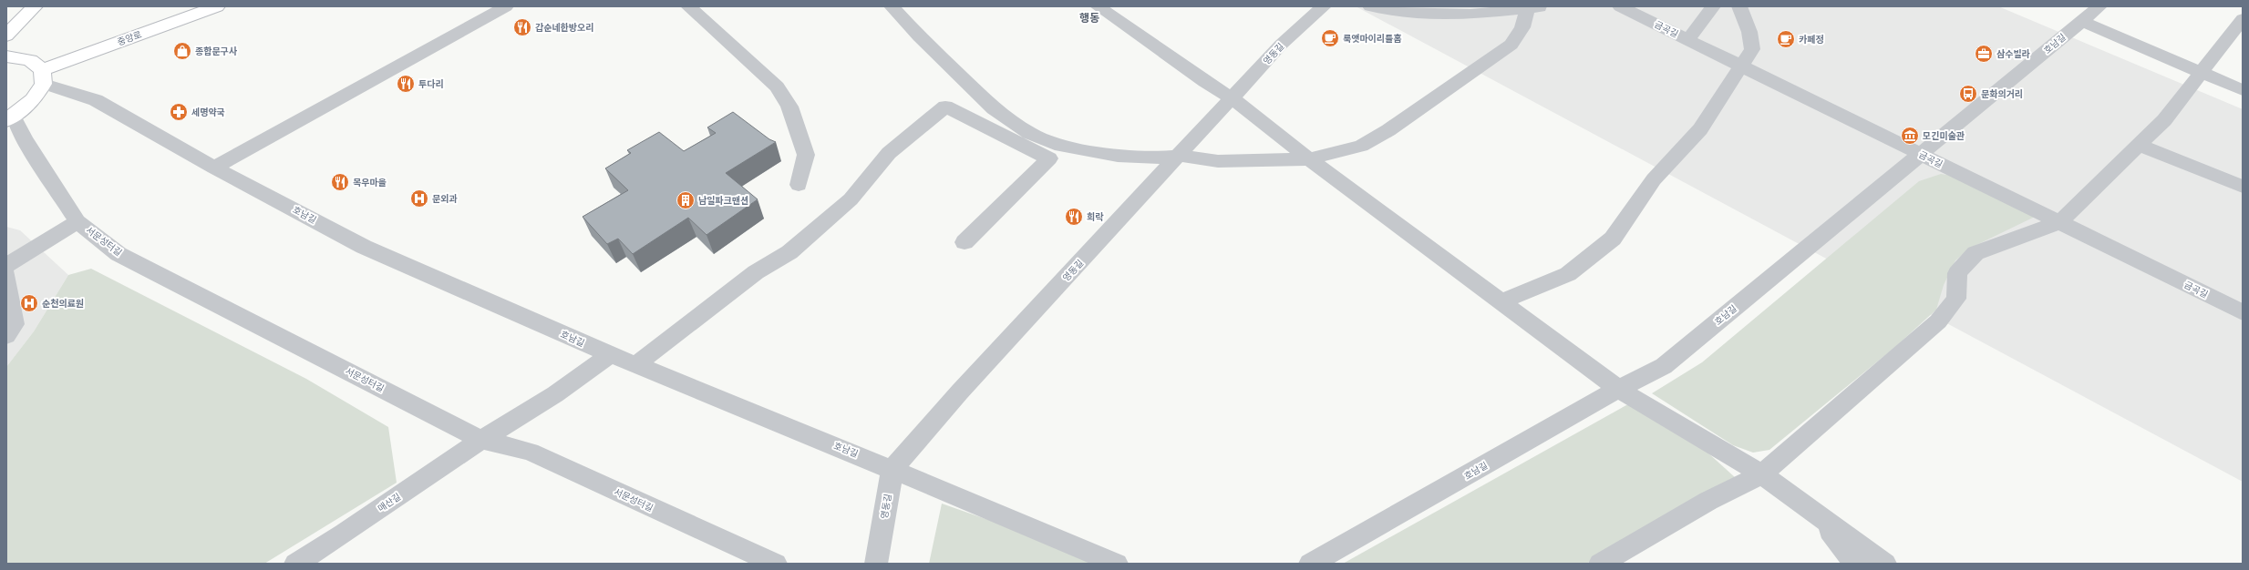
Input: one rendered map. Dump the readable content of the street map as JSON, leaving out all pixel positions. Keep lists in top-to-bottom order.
{
  "streets": {
    "main road": ["중앙로"],
    "street": [
      "금곡길",
      "호남길",
      "영동길",
      "서문성터길",
      "매산길"
    ]
  },
  "crossings": [
    ["금곡길", "호남길"],
    ["중앙로", "호남길"],
    ["호남길", "영동길"],
    ["호남길", "매산길"],
    ["서문성터길", "매산길"]
  ],
  "districts": ["행동"],
  "places": {
    "restaurant": [
      "갑순네한방오리",
      "투다리",
      "목우마을",
      "희락"
    ],
    "cafe": ["룩앳마이리틀홈", "카페정"],
    "shop": ["종합문구사"],
    "office": ["삼수빌라"],
    "bus stop": ["문화의거리"],
    "pharmacy": ["세명약국"],
    "museum": ["모긴미술관"],
    "hospital": ["문외과", "순천의료원"],
    "building": ["남일파크맨션"]
  }
}
